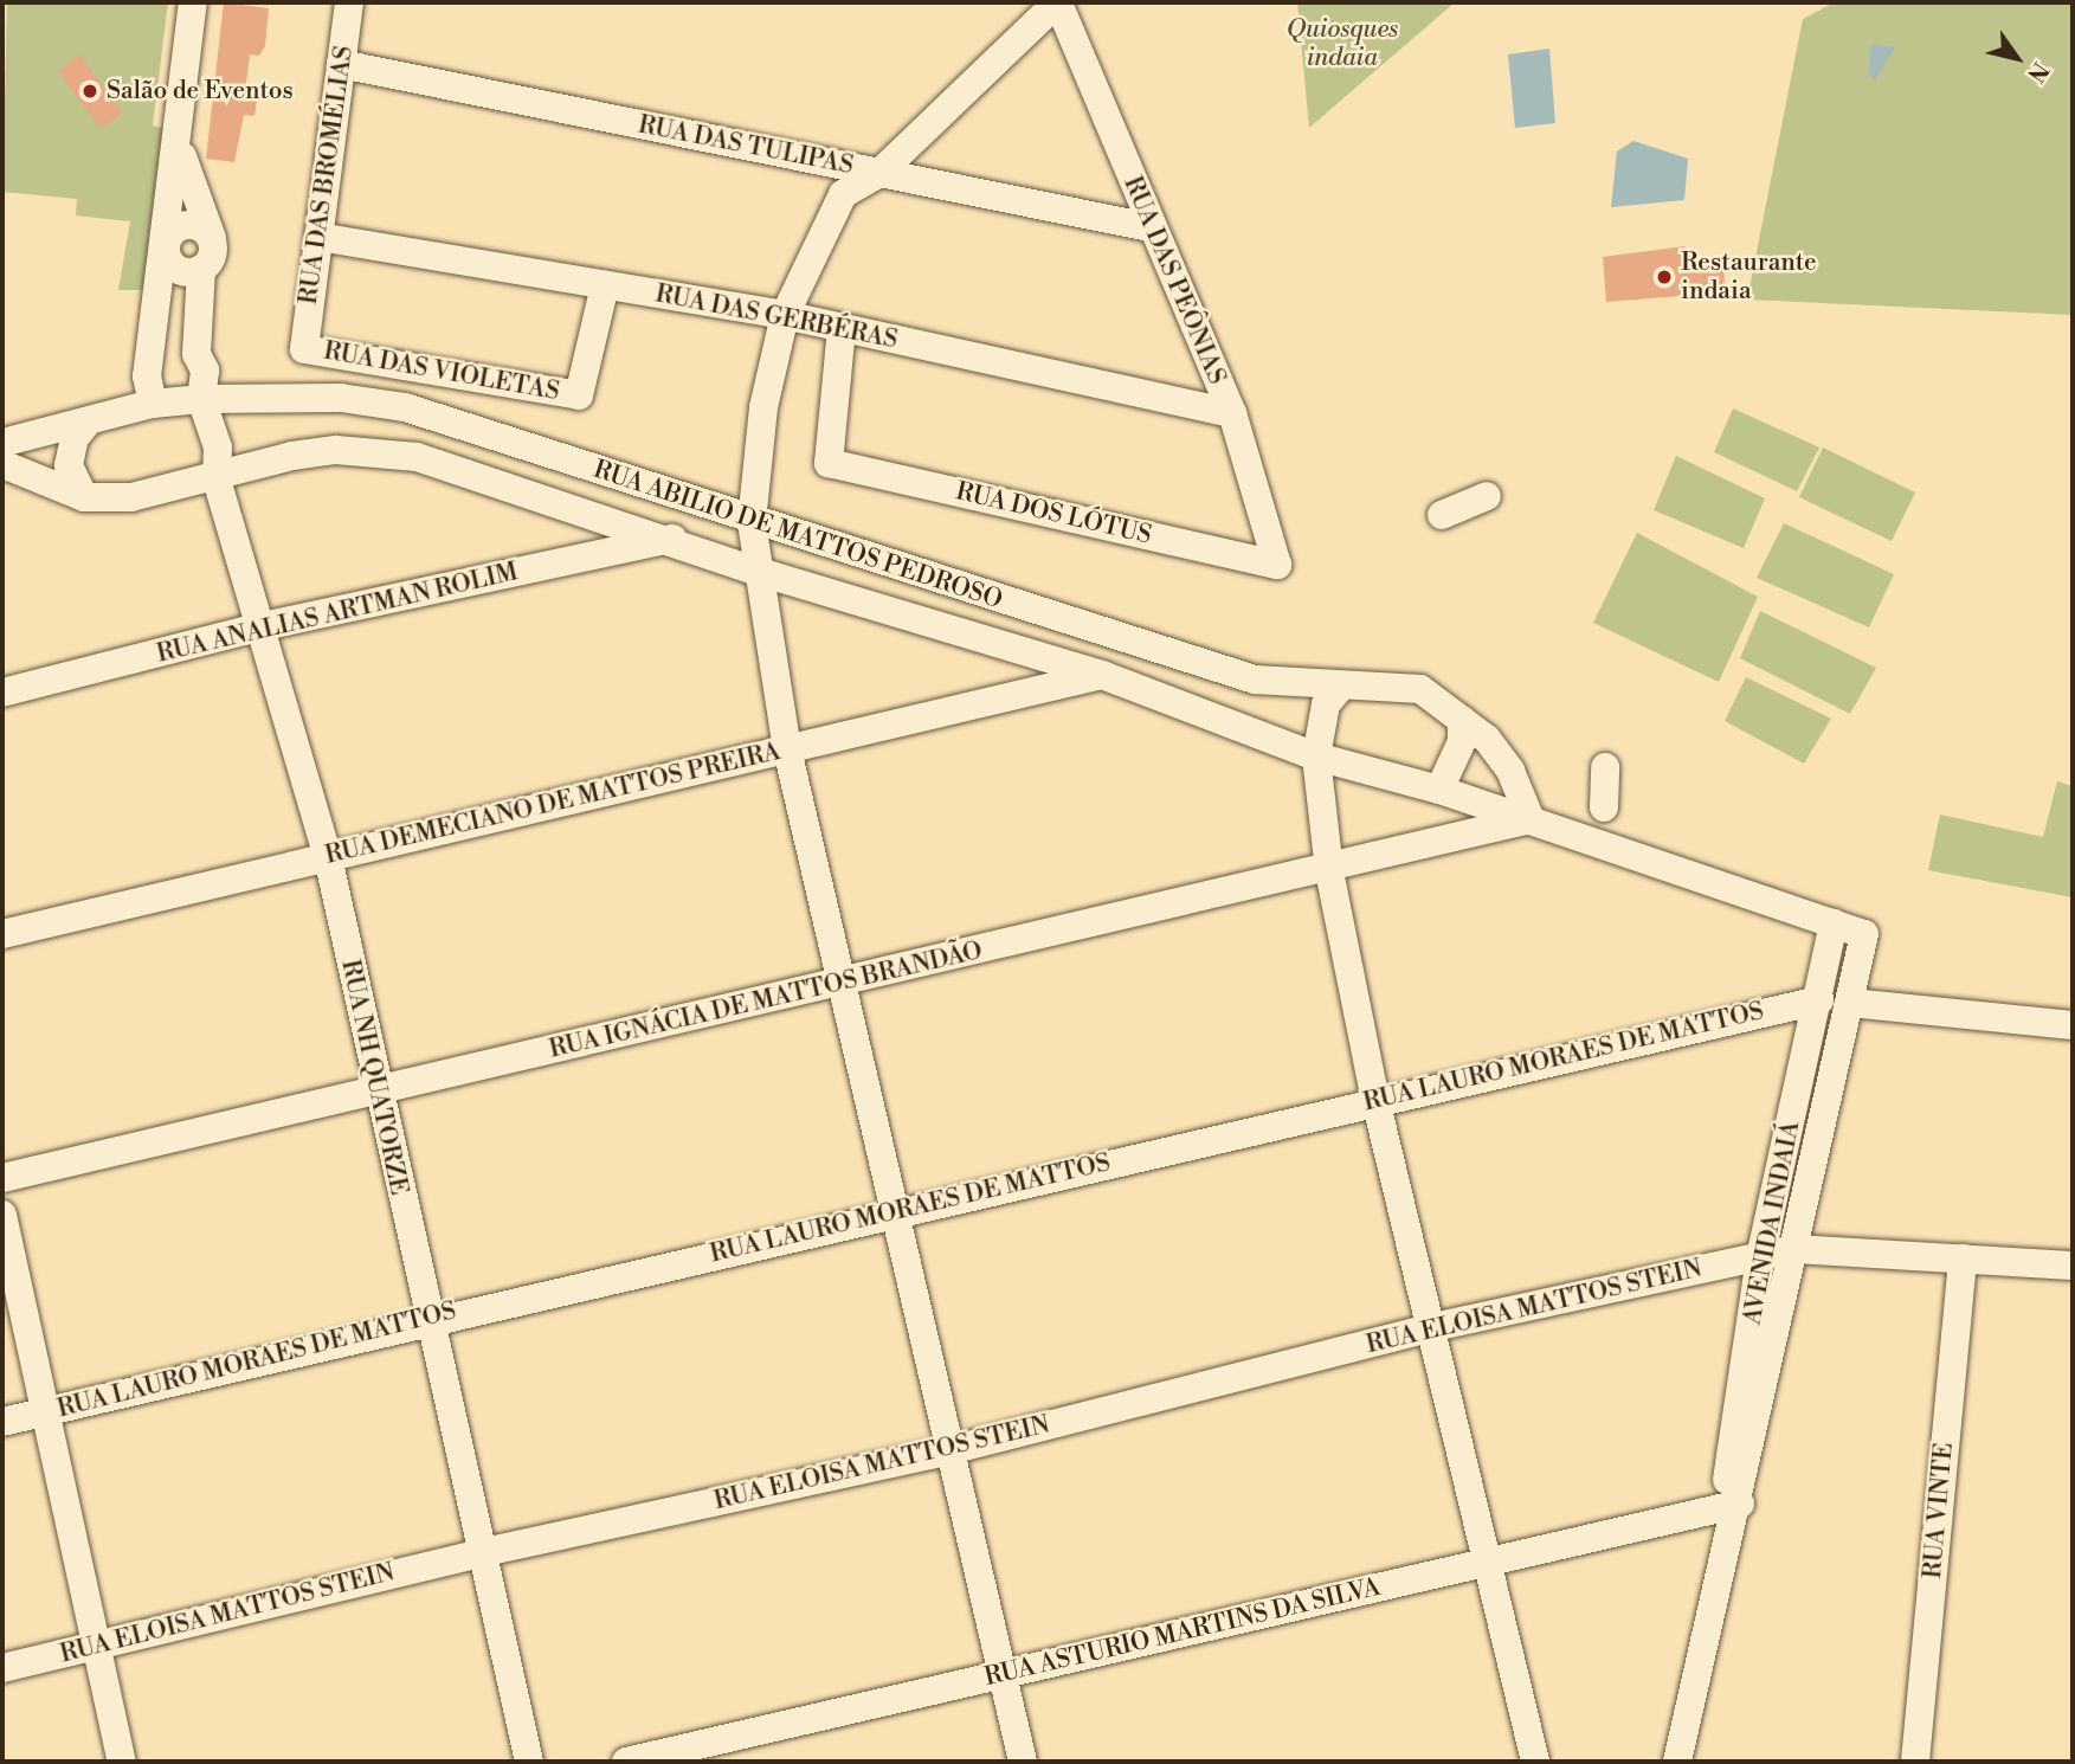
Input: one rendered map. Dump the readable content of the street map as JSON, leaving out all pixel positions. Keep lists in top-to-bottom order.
{
  "streets": {
    "street": [
      "RUA DAS TULIPAS",
      "RUA DAS BROMÉLIAS",
      "RUA DAS PEÔNIAS",
      "RUA DAS GERBÉRAS",
      "RUA DAS VIOLETAS",
      "RUA DOS LÓTUS",
      "RUA ABILIO DE MATTOS PEDROSO",
      "RUA ANALIAS ARTMAN ROLIM",
      "RUA DEMECIANO DE MATTOS PREIRA",
      "RUA IGNÁCIA DE MATTOS BRANDÃO",
      "RUA LAURO MORAES DE MATTOS",
      "RUA NH QUATORZE",
      "AVENIDA INDAIÁ",
      "RUA ELOISA MATTOS STEIN",
      "RUA VINTE",
      "RUA ASTURIO MARTINS DA SILVA"
    ]
  },
  "crossings": [
    ["RUA DAS TULIPAS", "RUA DAS BROMÉLIAS"],
    ["RUA DAS TULIPAS", "RUA DAS PEÔNIAS"],
    ["RUA DAS BROMÉLIAS", "RUA DAS GERBÉRAS"],
    ["RUA DAS BROMÉLIAS", "RUA DAS VIOLETAS"],
    ["RUA DAS PEÔNIAS", "RUA DAS GERBÉRAS"],
    ["RUA DAS PEÔNIAS", "RUA DOS LÓTUS"],
    ["RUA DAS GERBÉRAS", "RUA DAS VIOLETAS"],
    ["RUA DAS GERBÉRAS", "RUA DOS LÓTUS"],
    ["RUA ABILIO DE MATTOS PEDROSO", "RUA ANALIAS ARTMAN ROLIM"],
    ["RUA ABILIO DE MATTOS PEDROSO", "RUA DEMECIANO DE MATTOS PREIRA"],
    ["RUA ABILIO DE MATTOS PEDROSO", "RUA IGNÁCIA DE MATTOS BRANDÃO"],
    ["RUA ABILIO DE MATTOS PEDROSO", "RUA NH QUATORZE"],
    ["RUA ABILIO DE MATTOS PEDROSO", "AVENIDA INDAIÁ"],
    ["RUA ANALIAS ARTMAN ROLIM", "RUA NH QUATORZE"],
    ["RUA DEMECIANO DE MATTOS PREIRA", "RUA NH QUATORZE"],
    ["RUA IGNÁCIA DE MATTOS BRANDÃO", "RUA NH QUATORZE"],
    ["RUA LAURO MORAES DE MATTOS", "RUA NH QUATORZE"],
    ["RUA LAURO MORAES DE MATTOS", "AVENIDA INDAIÁ"],
    ["RUA NH QUATORZE", "RUA ELOISA MATTOS STEIN"],
    ["AVENIDA INDAIÁ", "RUA ELOISA MATTOS STEIN"],
    ["AVENIDA INDAIÁ", "RUA ASTURIO MARTINS DA SILVA"],
    ["RUA ELOISA MATTOS STEIN", "RUA VINTE"]
  ],
  "parks": ["Quiosques indaia"],
  "places": ["Salão de Eventos", "Restaurante indaia"],
  "north": "bottom right"
}
